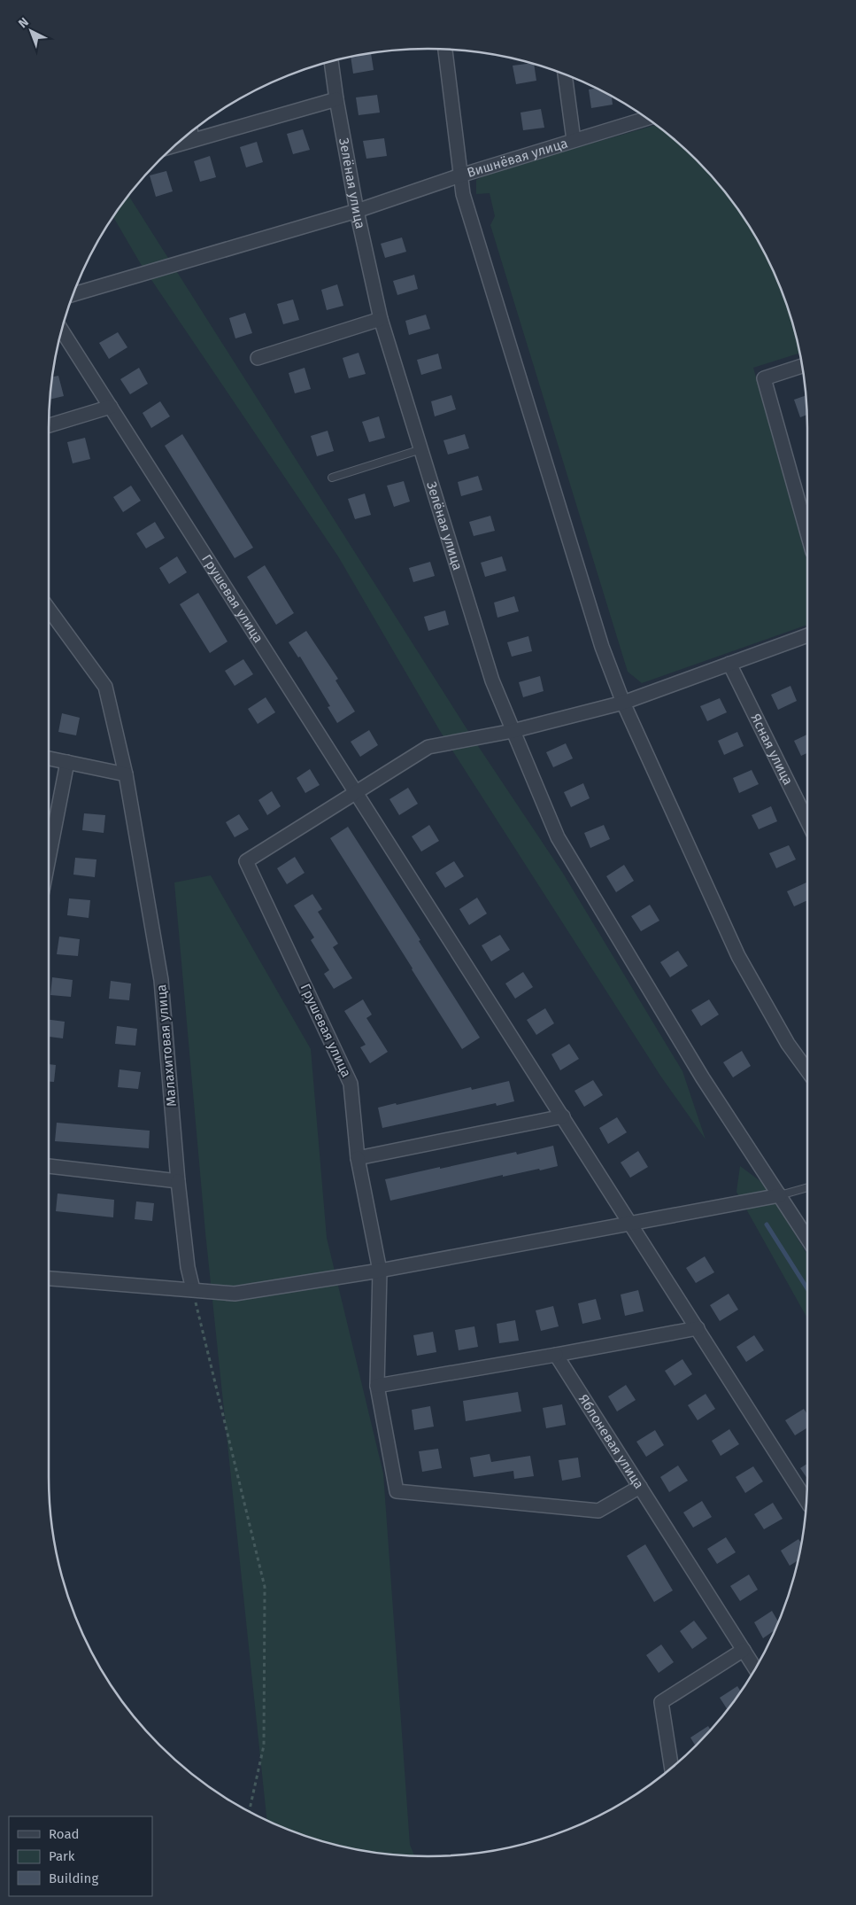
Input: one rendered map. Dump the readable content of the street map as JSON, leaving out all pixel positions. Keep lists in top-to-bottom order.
{
  "streets": {
    "street": [
      "Вишнёвая улица",
      "Зелёная улица",
      "Грушевая улица",
      "Ясная улица",
      "Малахитовая улица",
      "Яблоневая улица"
    ]
  },
  "crossings": [
    ["Вишнёвая улица", "Зелёная улица"]
  ],
  "legend": ["Road", "Park", "Building"],
  "north": "top left"
}
